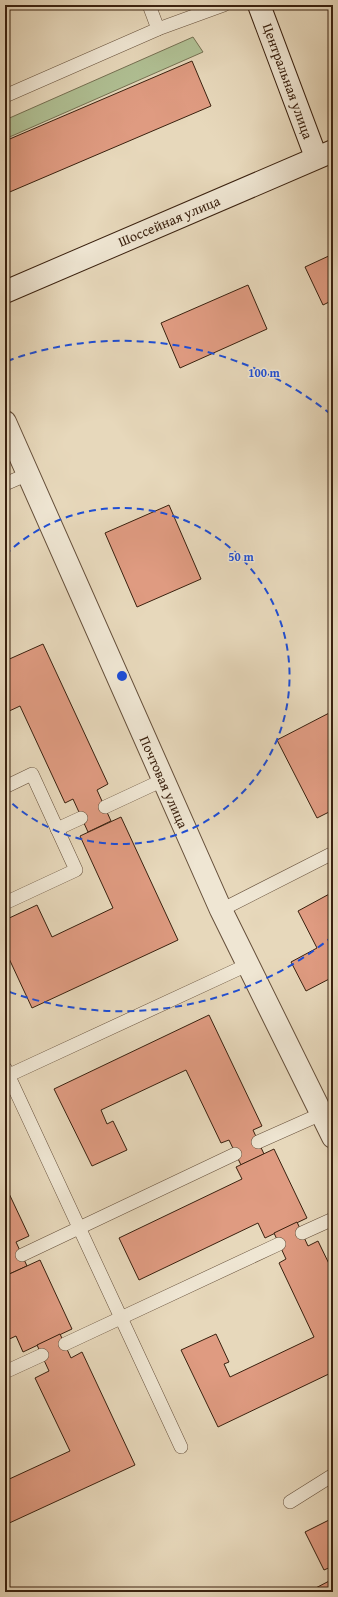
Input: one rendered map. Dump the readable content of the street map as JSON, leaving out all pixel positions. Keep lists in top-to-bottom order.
{
  "streets": {
    "street": ["Центральная улица", "Шоссейная улица", "Почтовая улица"]
  },
  "crossings": [
    ["Центральная улица", "Шоссейная улица"]
  ],
  "rings": ["100 m", "50 m"]
}
